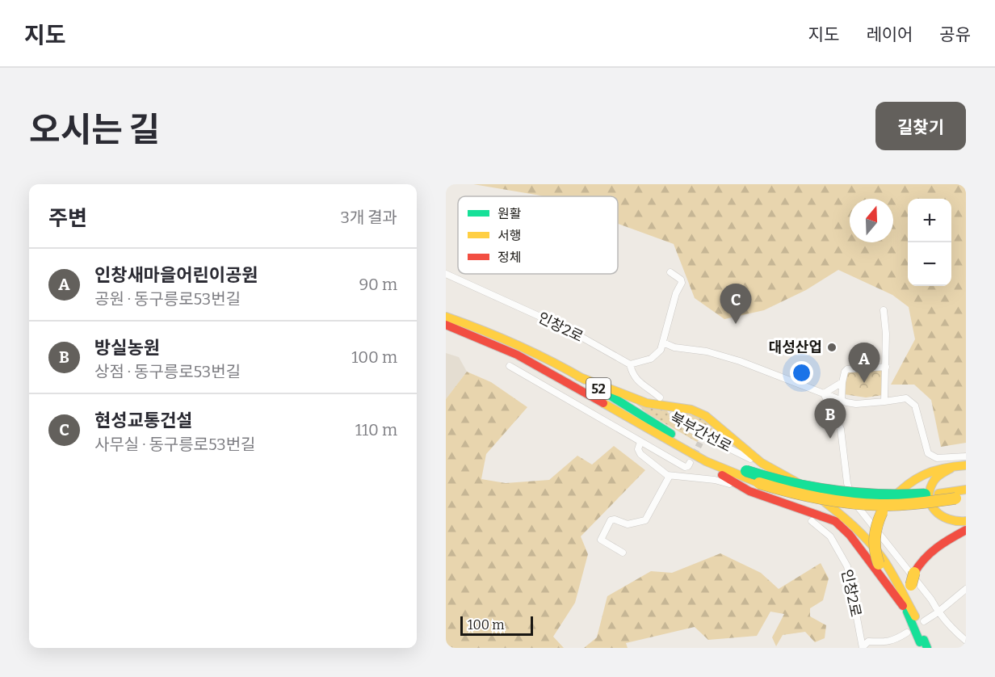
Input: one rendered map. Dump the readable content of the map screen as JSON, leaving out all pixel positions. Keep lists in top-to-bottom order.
{
  "streets": {
    "highway": ["52", "북부간선로"],
    "street": ["인창2로"]
  },
  "places": ["대성산업"],
  "legend": ["원활", "서행", "정체"],
  "scale_bar": "100 m",
  "north": "top",
  "page": {
    "header": "지도",
    "nav": ["지도", "레이어", "공유"],
    "title": "오시는 길",
    "buttons": "길찾기",
    "heading": ["주변", "3개 결과"],
    "map_buttons": ["+", "−"],
    "list": [
      {
        "mark": "A",
        "name": "인창새마을어린이공원",
        "note": "공원 · 동구릉로53번길",
        "value": "90 m"
      },
      {
        "mark": "B",
        "name": "방실농원",
        "note": "상점 · 동구릉로53번길",
        "value": "100 m"
      },
      {
        "mark": "C",
        "name": "현성교통건설",
        "note": "사무실 · 동구릉로53번길",
        "value": "110 m"
      }
    ],
    "pins": ["C", "A", "B"],
    "scale": "100 m"
  }
}
